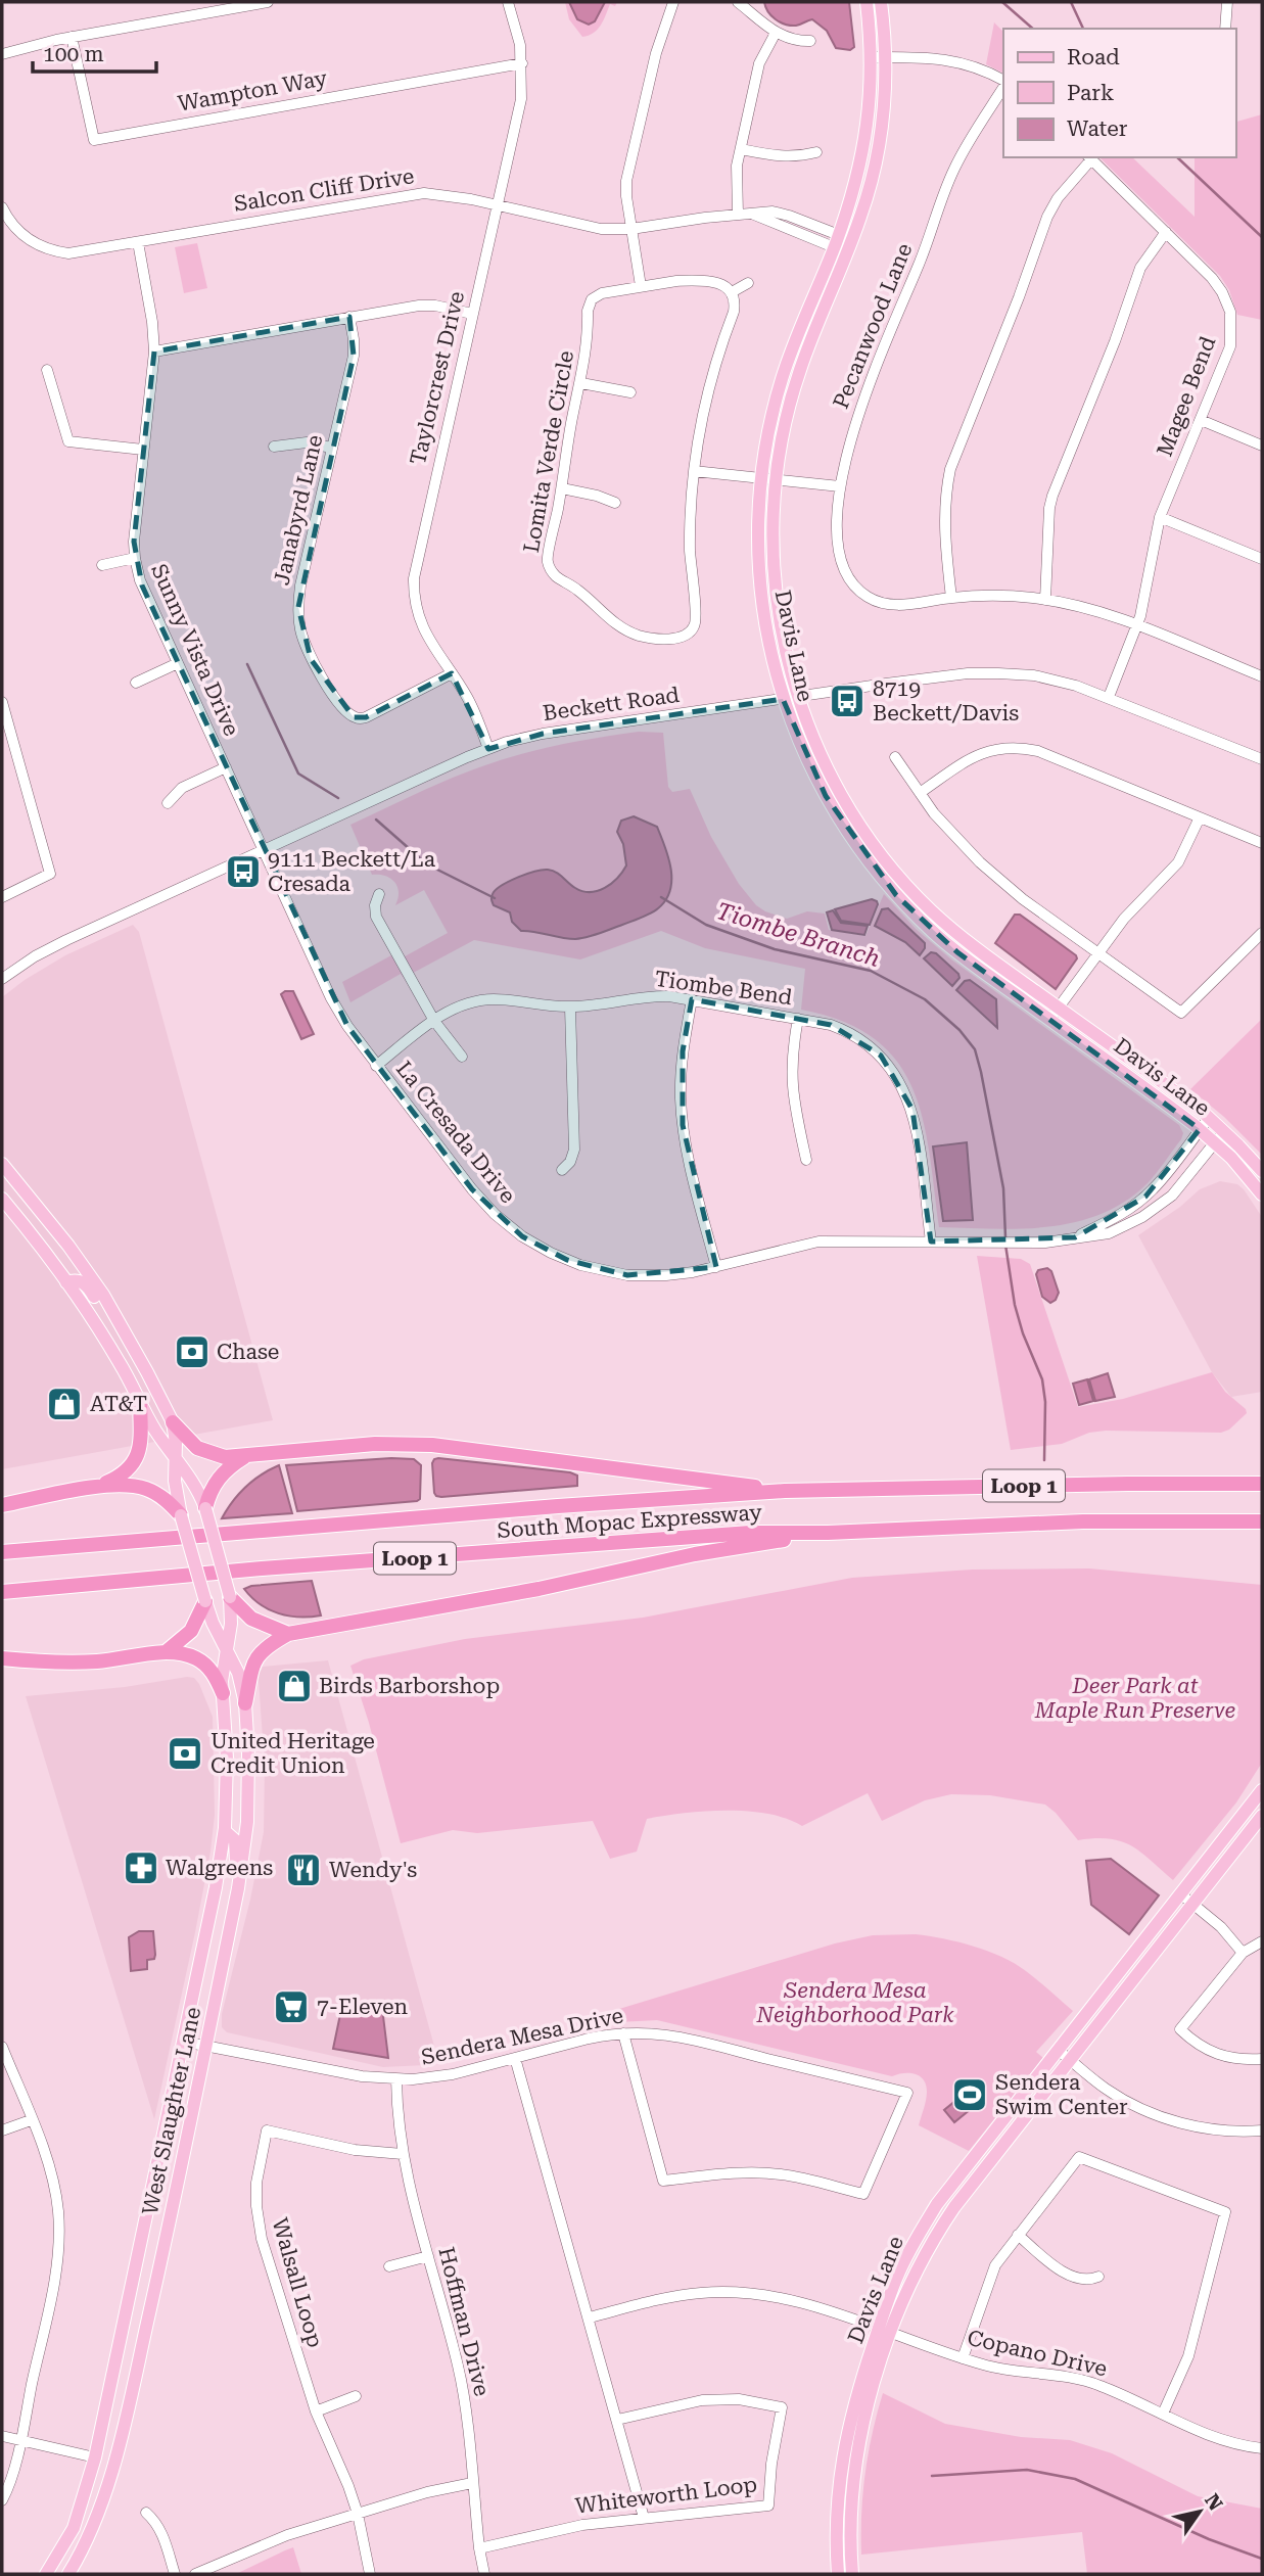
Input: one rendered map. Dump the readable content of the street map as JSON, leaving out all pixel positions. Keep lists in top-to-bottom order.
{
  "streets": {
    "highway": ["Loop 1", "South Mopac Expressway"],
    "main road": ["Davis Lane", "West Slaughter Lane"],
    "street": [
      "Wampton Way",
      "Salcon Cliff Drive",
      "Pecanwood Lane",
      "Taylorcrest Drive",
      "Magee Bend",
      "Lomita Verde Circle",
      "Janabyrd Lane",
      "Sunny Vista Drive",
      "Beckett Road",
      "Tiombe Bend",
      "La Cresada Drive",
      "Sendera Mesa Drive",
      "Walsall Loop",
      "Hoffman Drive",
      "Copano Drive",
      "Whiteworth Loop"
    ]
  },
  "crossings": [
    ["Wampton Way", "Taylorcrest Drive"],
    ["Salcon Cliff Drive", "Taylorcrest Drive"],
    ["Salcon Cliff Drive", "Davis Lane"],
    ["Salcon Cliff Drive", "Sunny Vista Drive"],
    ["Taylorcrest Drive", "Janabyrd Lane"],
    ["Taylorcrest Drive", "Beckett Road"],
    ["Magee Bend", "Beckett Road"],
    ["Davis Lane", "Beckett Road"],
    ["Davis Lane", "La Cresada Drive"],
    ["Davis Lane", "Copano Drive"],
    ["Sunny Vista Drive", "Beckett Road"],
    ["Sunny Vista Drive", "La Cresada Drive"],
    ["Beckett Road", "La Cresada Drive"],
    ["Tiombe Bend", "La Cresada Drive"],
    ["Sendera Mesa Drive", "West Slaughter Lane"],
    ["Sendera Mesa Drive", "Hoffman Drive"],
    ["Walsall Loop", "Hoffman Drive"],
    ["Hoffman Drive", "Whiteworth Loop"]
  ],
  "water": ["Tiombe Branch"],
  "parks": ["Deer Park at Maple Run Preserve", "Sendera Mesa Neighborhood Park"],
  "places": {
    "bus stop": ["8719 Beckett/Davis", "9111 Beckett/La Cresada"],
    "bank": ["Chase", "United Heritage Credit Union"],
    "shop": ["AT&T", "Birds Barborshop"],
    "pharmacy": ["Walgreens"],
    "restaurant": ["Wendy's"],
    "supermarket": ["7-Eleven"],
    "sports": ["Sendera Swim Center"]
  },
  "legend": ["Road", "Park", "Water"],
  "scale_bar": "100 m",
  "north": "top right"
}
